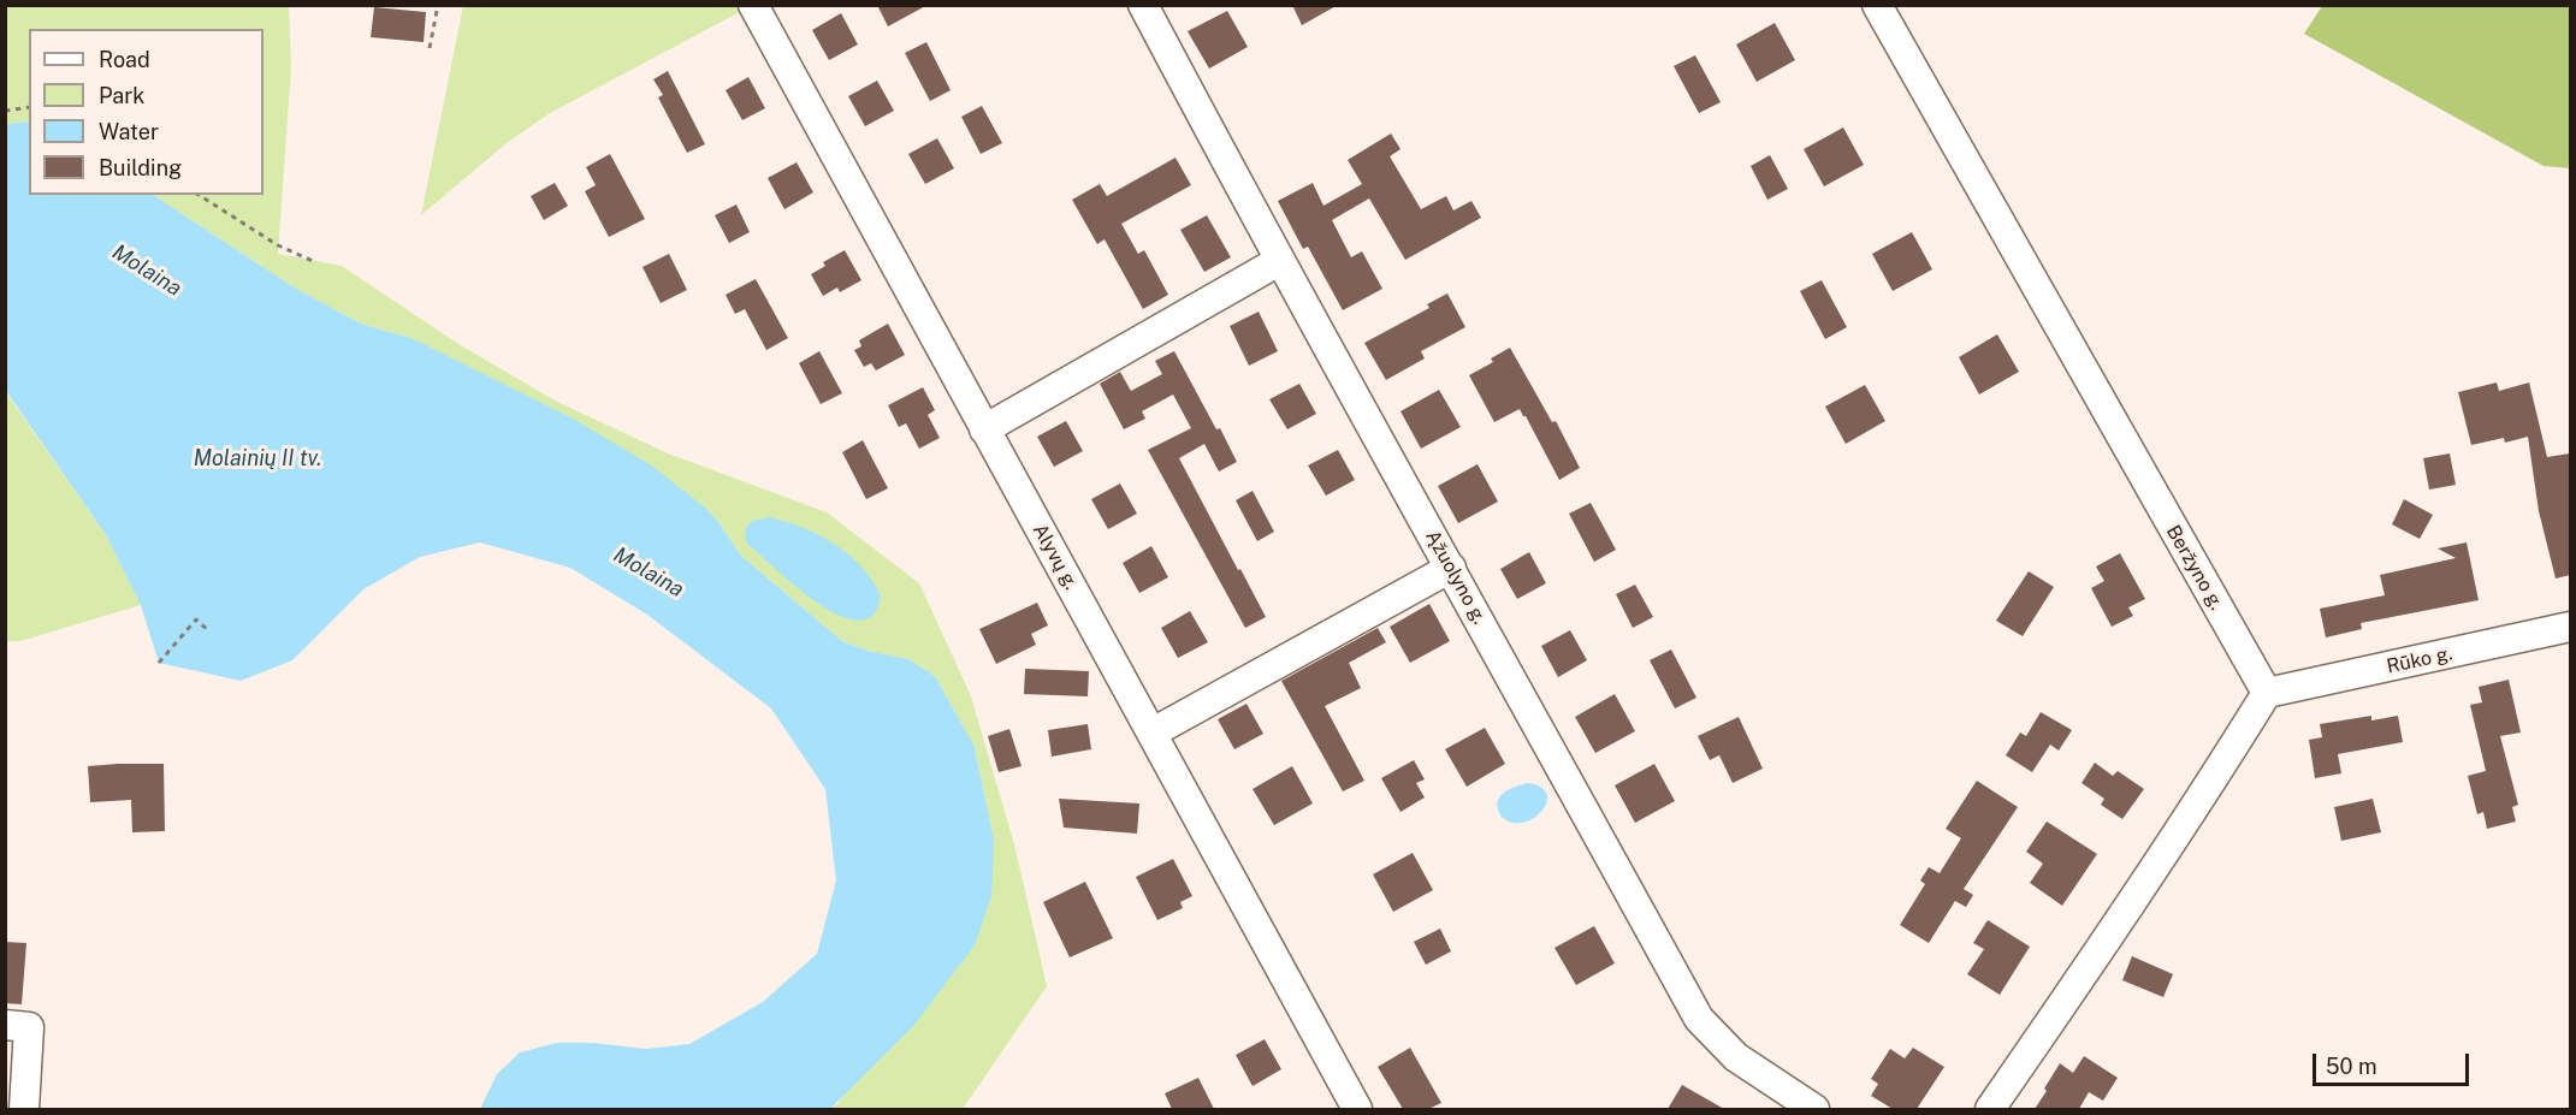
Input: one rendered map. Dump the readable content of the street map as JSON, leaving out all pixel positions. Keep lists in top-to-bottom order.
{
  "streets": {
    "street": [
      "Alyvų g.",
      "Beržyno g.",
      "Ąžuolyno g.",
      "Rūko g."
    ]
  },
  "crossings": [
    ["Beržyno g.", "Rūko g."]
  ],
  "water": ["Molaina", "Molainių II tv."],
  "legend": [
    "Road",
    "Park",
    "Water",
    "Building"
  ],
  "scale_bar": "50 m"
}
